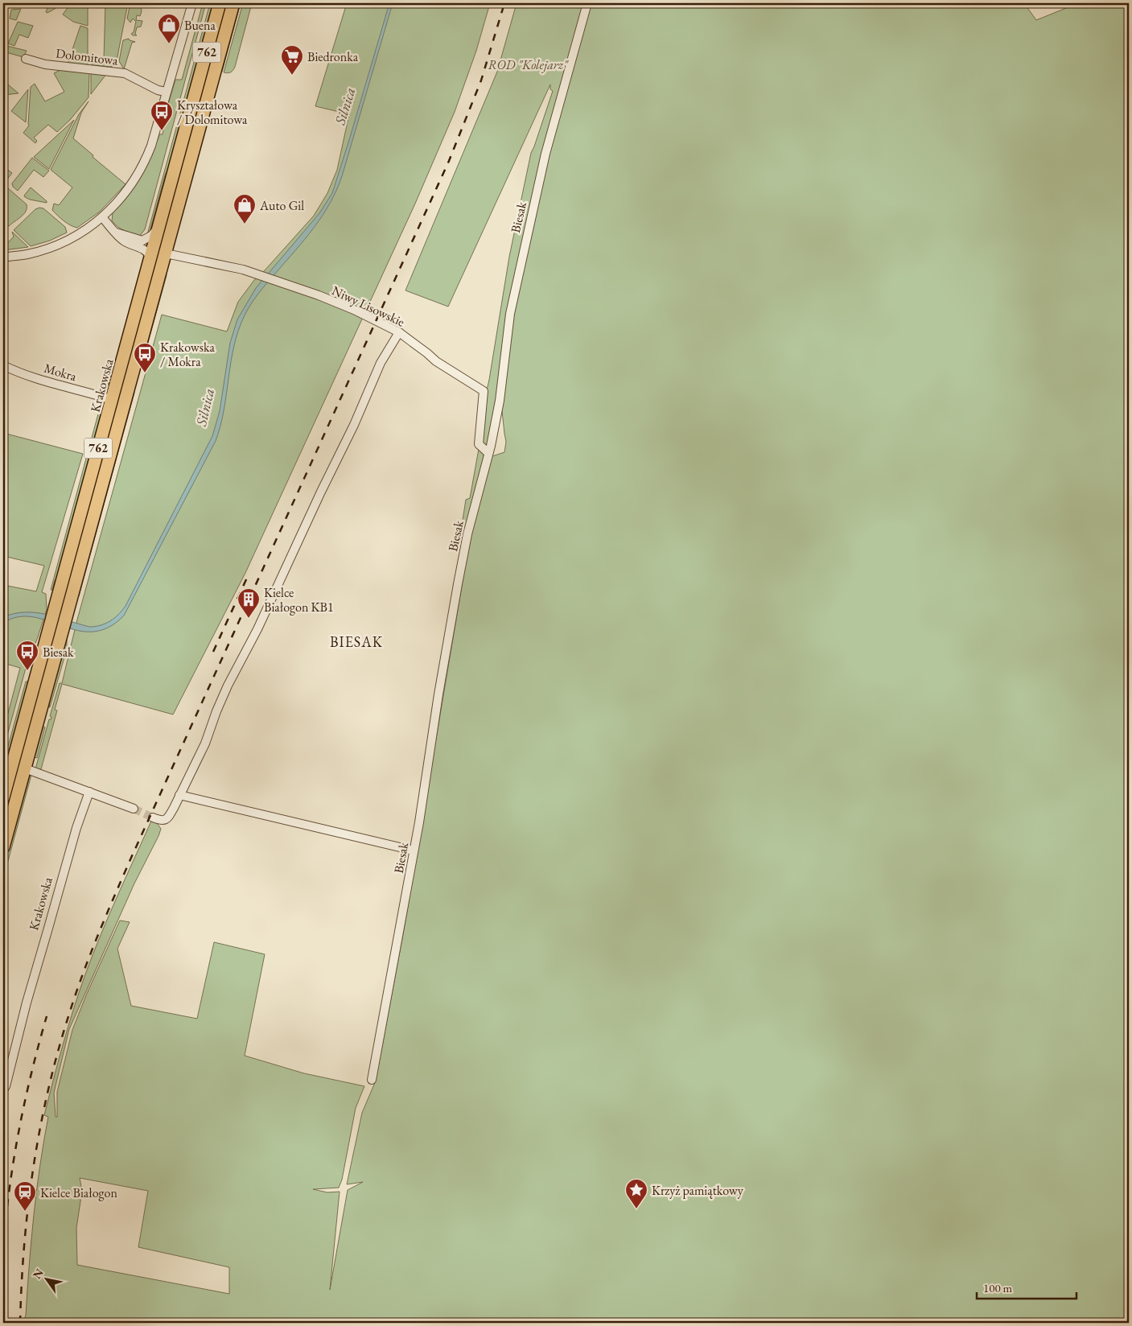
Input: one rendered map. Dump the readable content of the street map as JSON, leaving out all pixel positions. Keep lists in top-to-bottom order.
{
  "streets": {
    "main road": ["762", "Krakowska"],
    "street": [
      "Dolomitowa",
      "Biesak",
      "Niwy Lisowskie",
      "Mokra"
    ]
  },
  "crossings": [
    ["Biesak", "Niwy Lisowskie"],
    ["Niwy Lisowskie", "Krakowska"],
    ["Mokra", "Krakowska"]
  ],
  "districts": ["BIESAK"],
  "water": ["Silnica"],
  "parks": ["ROD \"Kolejarz\""],
  "places": {
    "shop": ["Buena", "Auto Gil"],
    "supermarket": ["Biedronka"],
    "bus stop": ["Kryształowa / Dolomitowa", "Krakowska / Mokra", "Biesak"],
    "building": ["Kielce Białogon KB1"],
    "place": ["Krzyż pamiątkowy"],
    "station": ["Kielce Białogon"]
  },
  "scale_bar": "100 m",
  "north": "top left"
}
